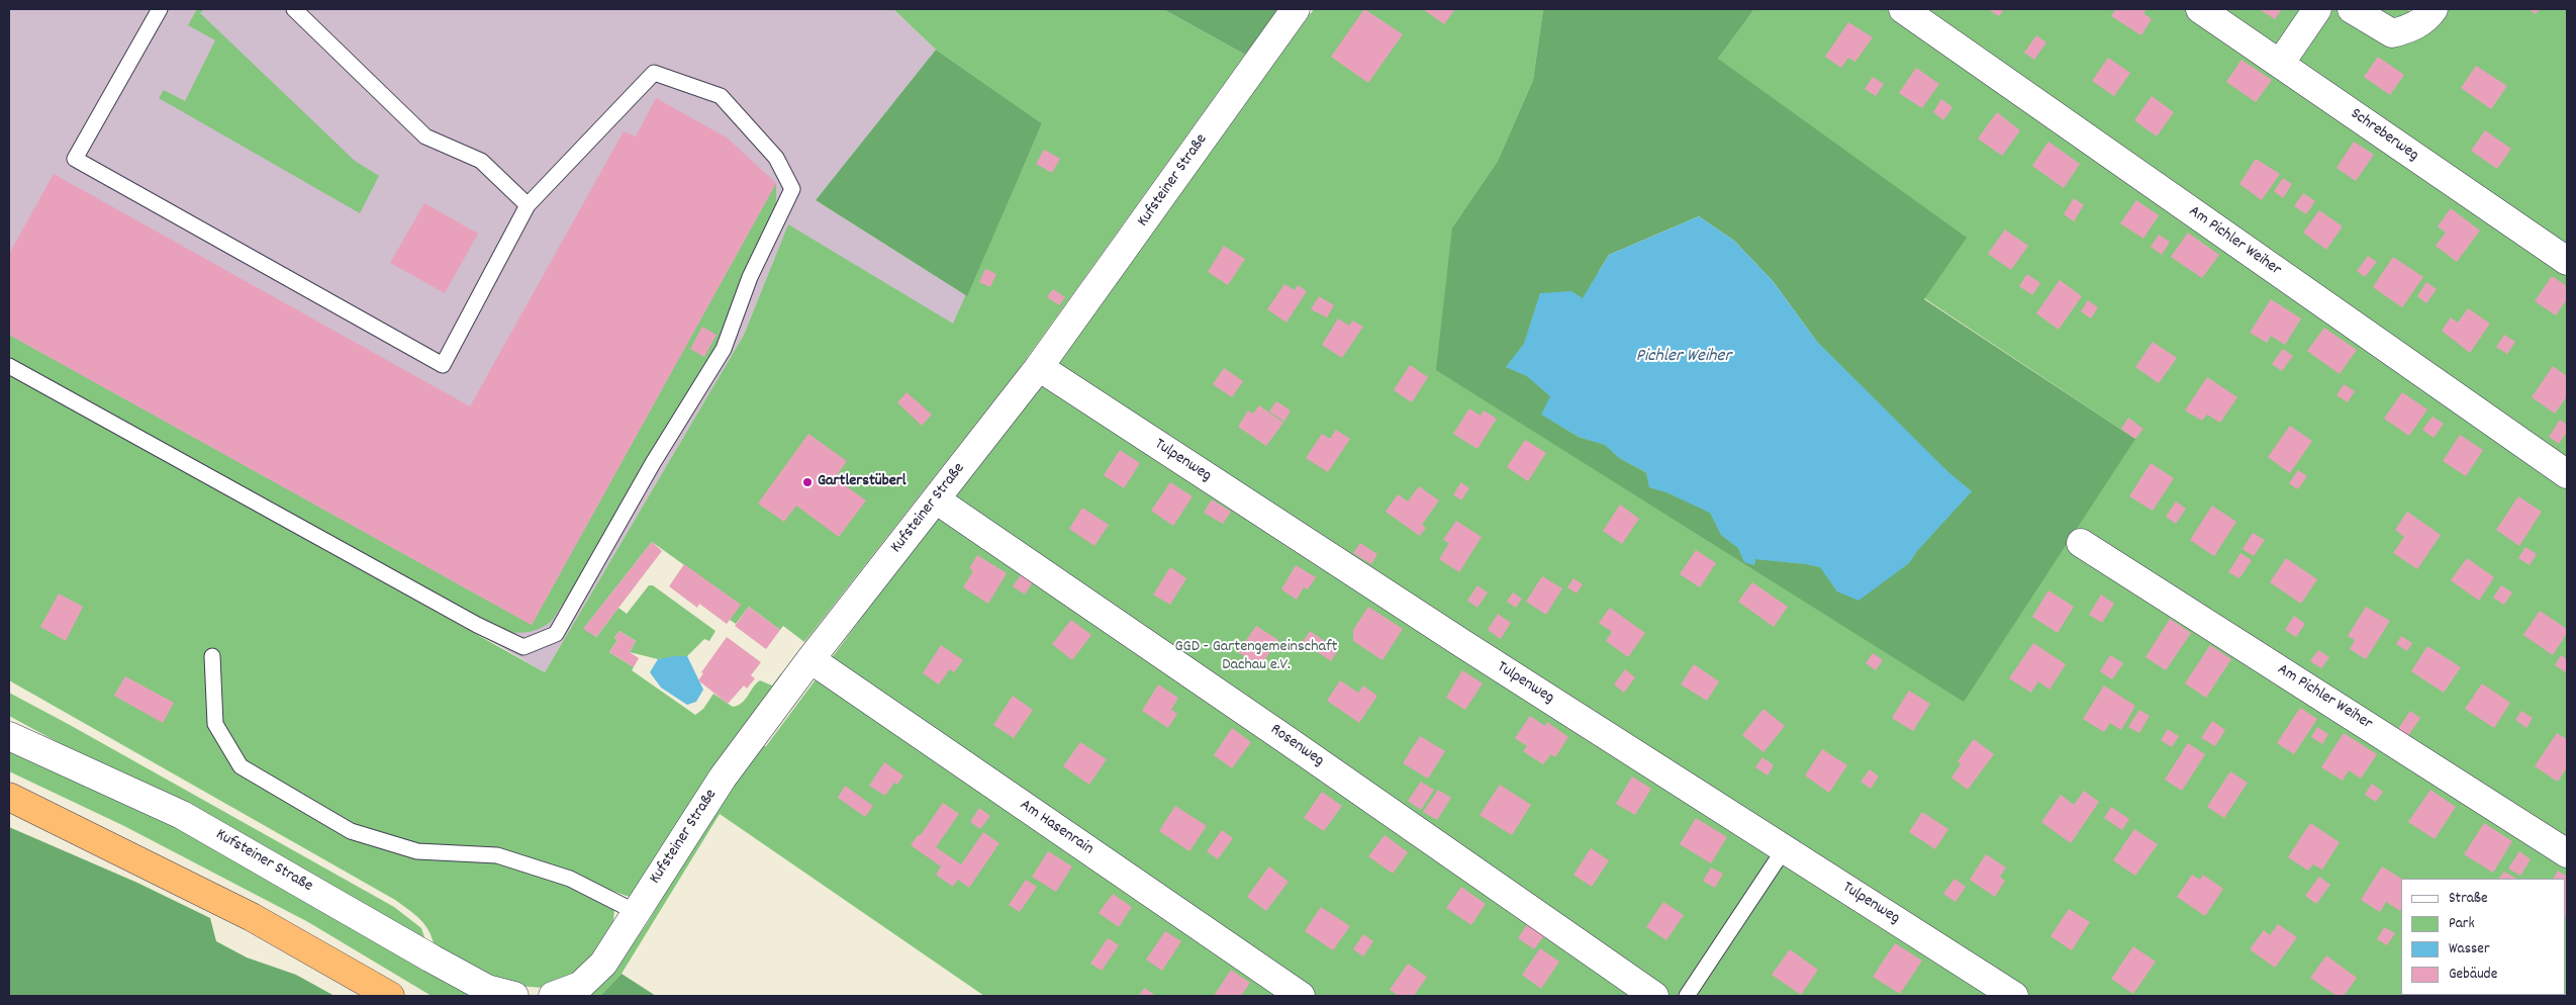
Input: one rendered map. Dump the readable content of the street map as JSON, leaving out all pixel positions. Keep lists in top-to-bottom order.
{
  "streets": {
    "street": [
      "Schreberweg",
      "Kufsteiner Straße",
      "Am Pichler Weiher",
      "Tulpenweg",
      "Rosenweg",
      "Am Hasenrain"
    ]
  },
  "crossings": [
    ["Kufsteiner Straße", "Tulpenweg"],
    ["Kufsteiner Straße", "Rosenweg"],
    ["Kufsteiner Straße", "Am Hasenrain"]
  ],
  "water": ["Pichler Weiher"],
  "parks": ["GGD - Gartengemeinschaft Dachau e.V."],
  "places": ["Gartlerstüberl"],
  "legend": [
    "Straße",
    "Park",
    "Wasser",
    "Gebäude"
  ]
}
